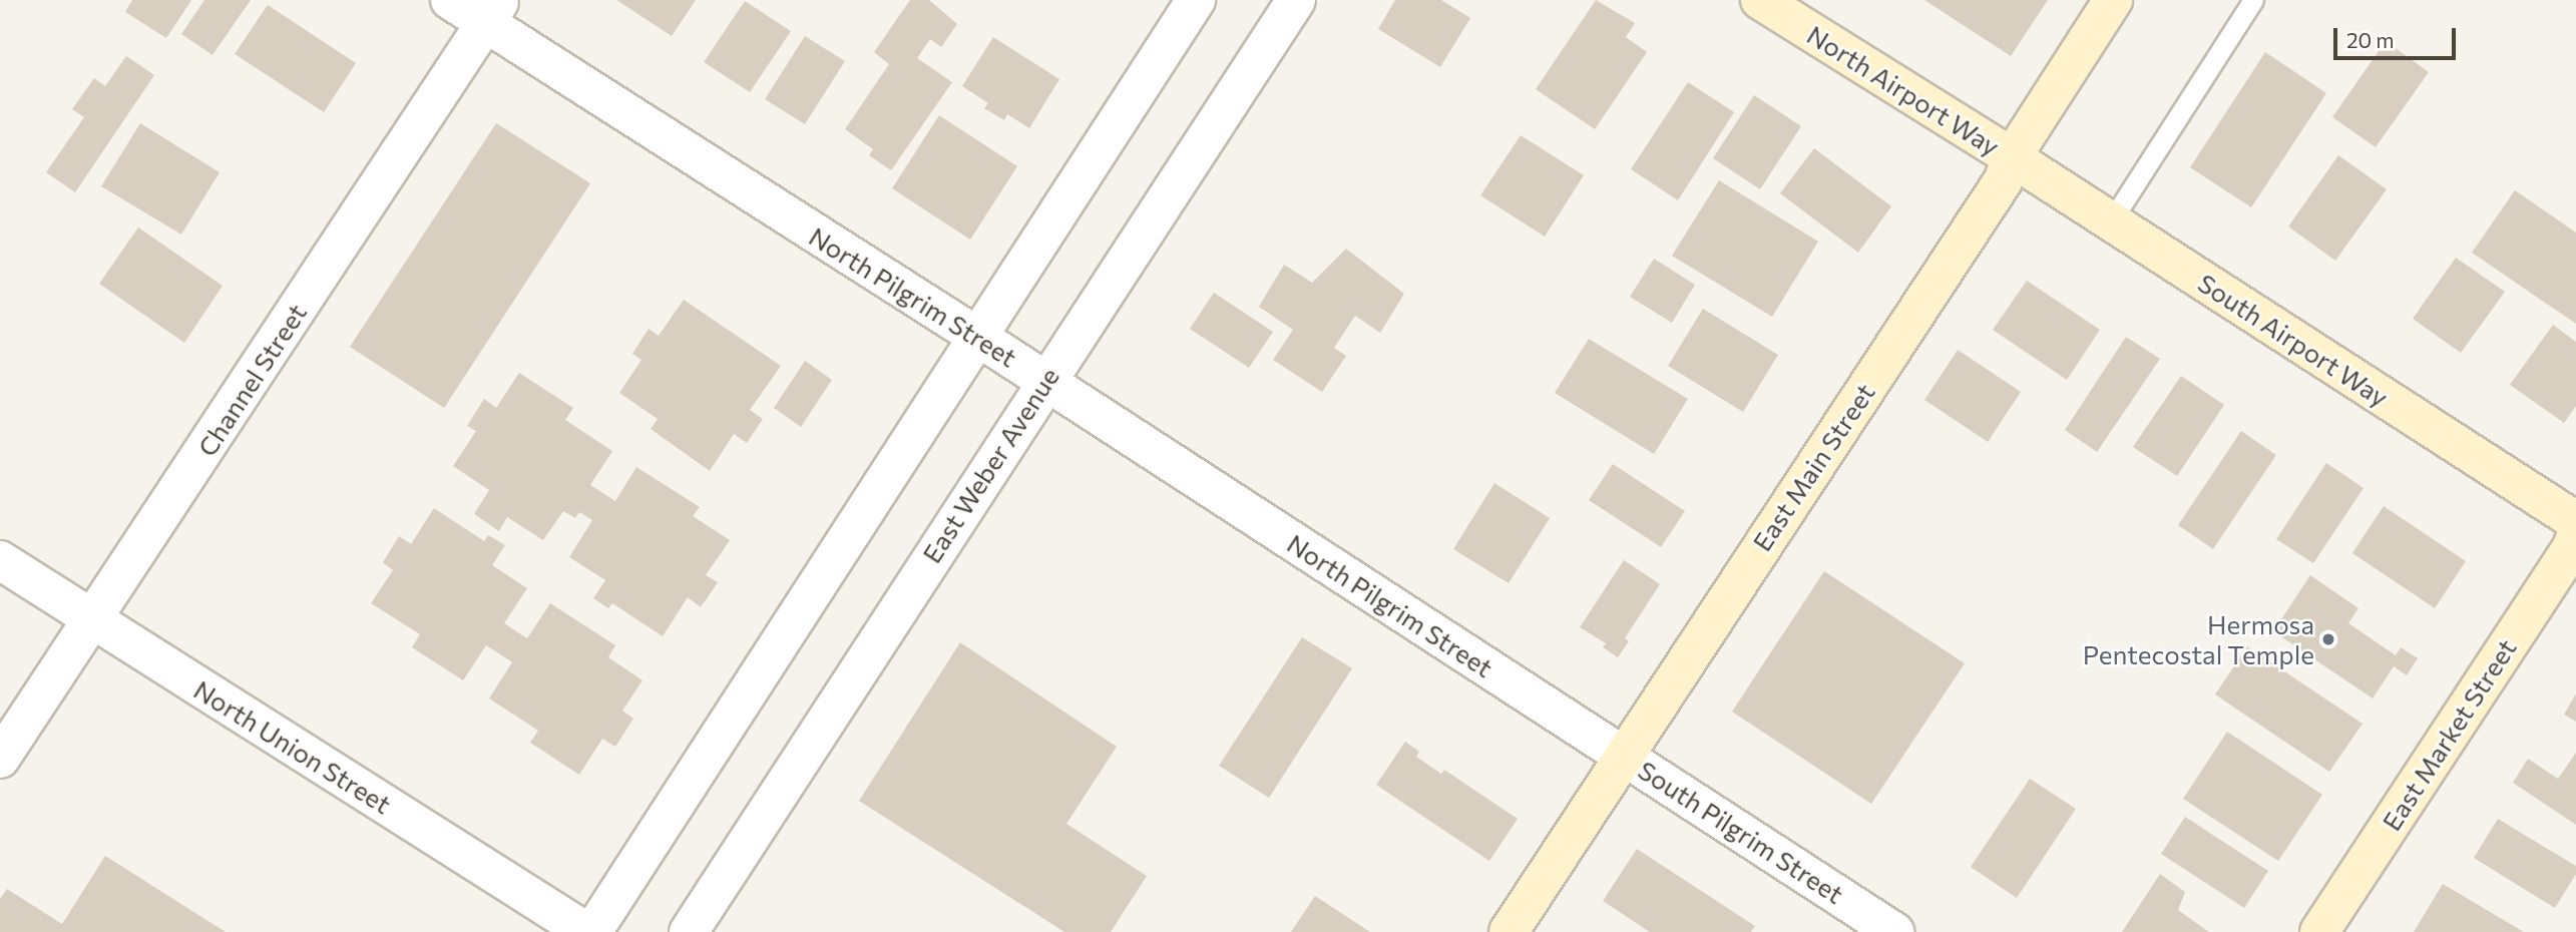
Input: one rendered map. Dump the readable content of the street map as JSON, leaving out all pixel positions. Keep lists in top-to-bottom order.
{
  "streets": {
    "main road": [
      "North Airport Way",
      "South Airport Way",
      "East Main Street",
      "East Market Street"
    ],
    "street": [
      "North Pilgrim Street",
      "Channel Street",
      "East Weber Avenue",
      "North Union Street",
      "South Pilgrim Street"
    ]
  },
  "crossings": [
    ["North Airport Way", "South Airport Way"],
    ["North Airport Way", "East Main Street"],
    ["North Pilgrim Street", "Channel Street"],
    ["North Pilgrim Street", "East Weber Avenue"],
    ["North Pilgrim Street", "East Main Street"],
    ["North Pilgrim Street", "South Pilgrim Street"],
    ["South Airport Way", "East Main Street"],
    ["Channel Street", "North Union Street"],
    ["East Main Street", "South Pilgrim Street"]
  ],
  "places": ["Hermosa Pentecostal Temple"],
  "scale_bar": "20 m"
}
